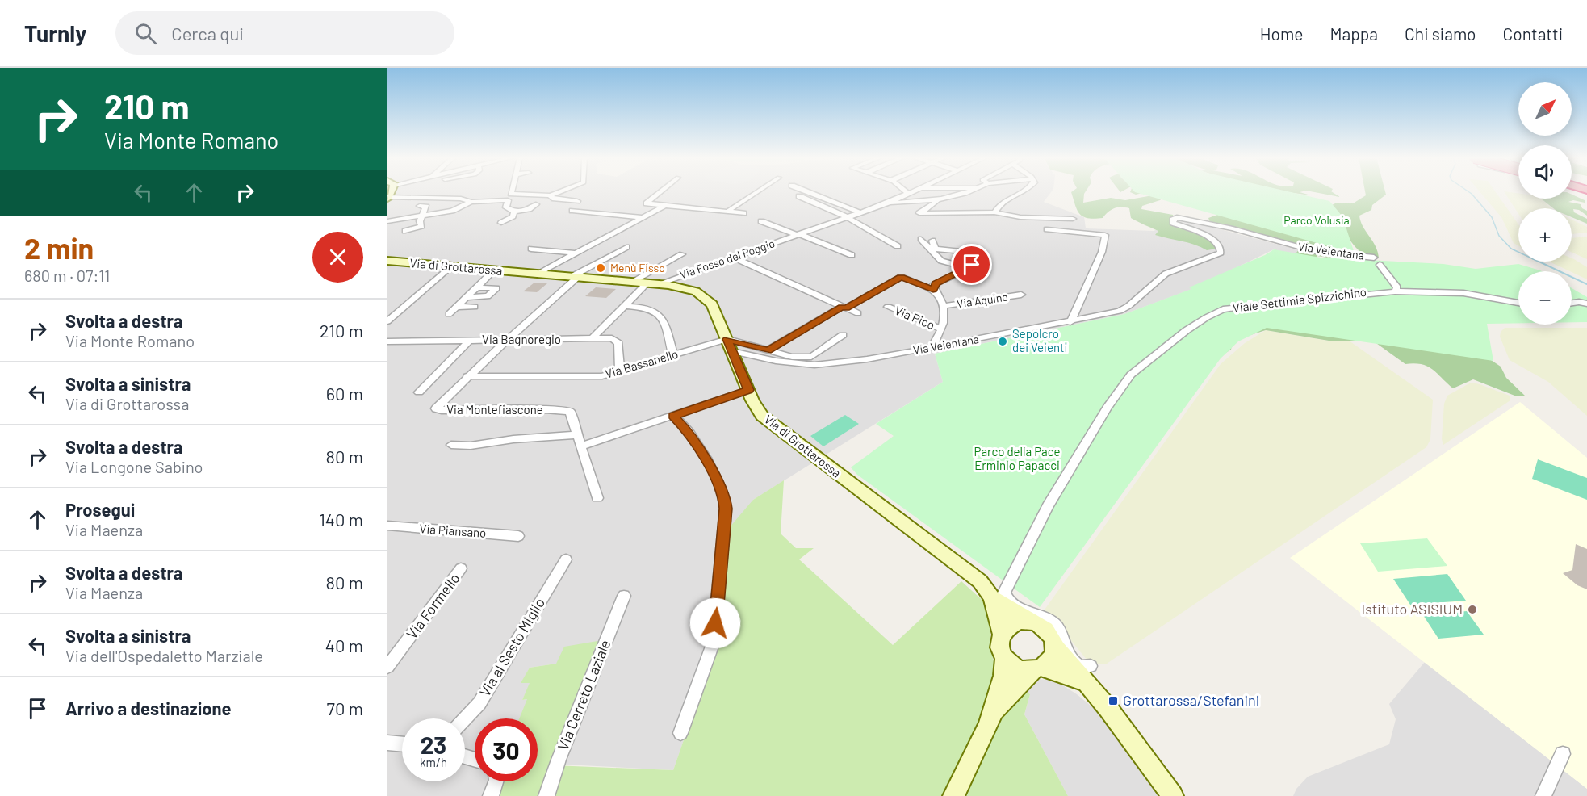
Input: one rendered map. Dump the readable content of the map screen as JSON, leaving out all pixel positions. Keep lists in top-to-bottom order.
{
  "streets": {
    "street": [
      "Via Veientana",
      "Via Fosso del Poggio",
      "Via di Grottarossa",
      "Via Aquino",
      "Viale Settimia Spizzichino",
      "Via Pico",
      "Via Bagnoregio",
      "Via Bassanello",
      "Via Montefiascone",
      "Via Piansano",
      "Via Formello",
      "Via al Sesto Miglio",
      "Via Cerreto Laziale"
    ]
  },
  "crossings": [
    ["Via Veientana", "Via di Grottarossa"],
    ["Via Veientana", "Via Bassanello"],
    ["Via Fosso del Poggio", "Via di Grottarossa"],
    ["Via di Grottarossa", "Via Bassanello"],
    ["Via di Grottarossa", "Via Montefiascone"],
    ["Via Bagnoregio", "Via Bassanello"],
    ["Via Bagnoregio", "Via Montefiascone"],
    ["Via Bassanello", "Via Montefiascone"]
  ],
  "parks": ["Parco Volusia", "Parco della Pace Erminio Papacci"],
  "places": {
    "other": ["Menù Fisso", "Sepolcro dei Veienti", "Istituto ASISIUM"],
    "transit": ["Grottarossa/Stefanini"]
  },
  "north": "top right",
  "page": {
    "header": "Turnly",
    "search": "Cerca qui",
    "nav": [
      "Home",
      "Mappa",
      "Chi siamo",
      "Contatti"
    ],
    "turn": ["210 m", "Via Monte Romano"],
    "map_buttons": ["+", "−"],
    "heading": ["2 min", "680 m · 07:11"],
    "list": [
      {
        "name": "Svolta a destra",
        "note": "Via Monte Romano",
        "value": "210 m"
      },
      {
        "name": "Svolta a sinistra",
        "note": "Via di Grottarossa",
        "value": "60 m"
      },
      {
        "name": "Svolta a destra",
        "note": "Via Longone Sabino",
        "value": "80 m"
      },
      {
        "name": "Prosegui",
        "note": "Via Maenza",
        "value": "140 m"
      },
      {
        "name": "Svolta a destra",
        "note": "Via Maenza",
        "value": "80 m"
      },
      {
        "name": "Svolta a sinistra",
        "note": "Via dell'Ospedaletto Marziale",
        "value": "40 m"
      },
      {
        "name": "Arrivo a destinazione",
        "value": "70 m"
      }
    ],
    "speed": "23 km/h",
    "limit": "30"
  }
}
